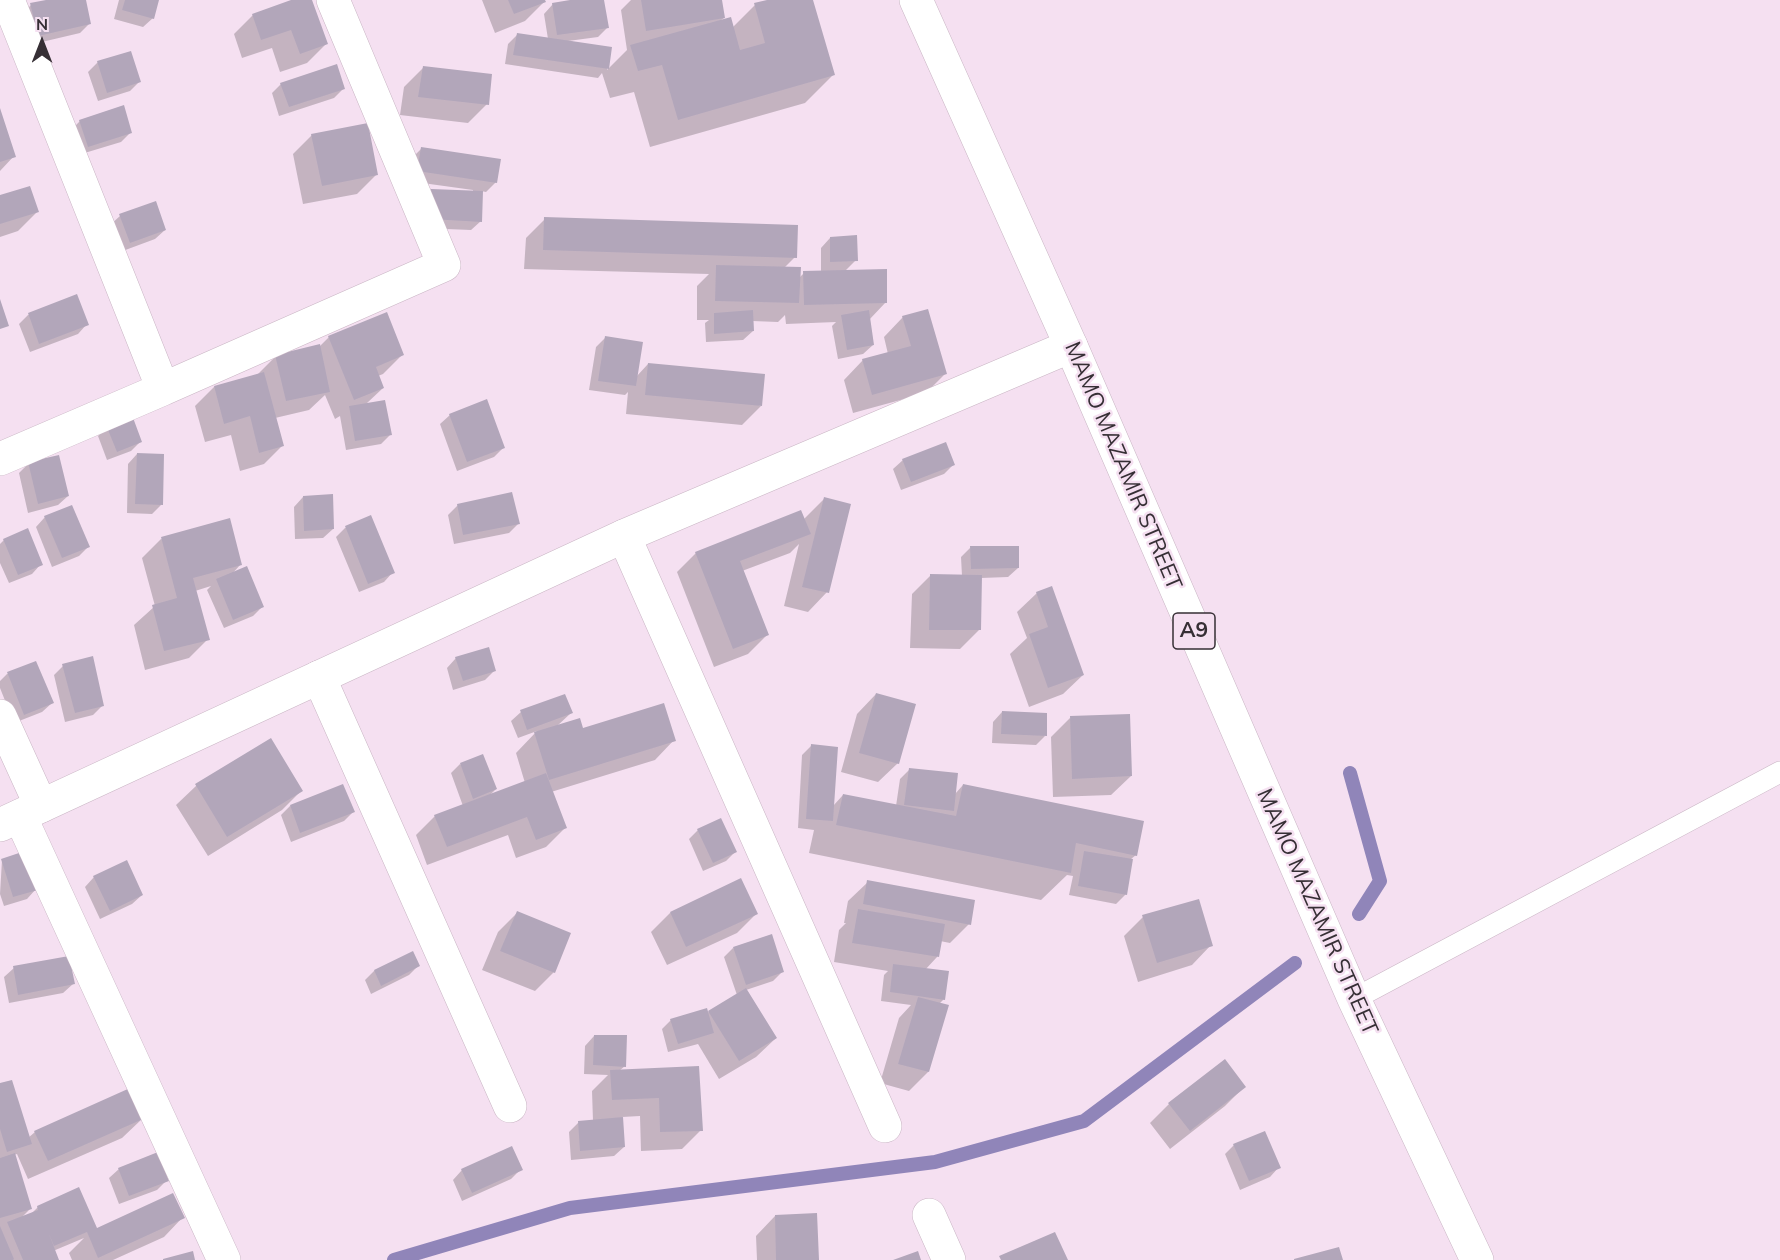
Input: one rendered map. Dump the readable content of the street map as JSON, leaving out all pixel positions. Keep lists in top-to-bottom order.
{
  "streets": {
    "street": ["MAMO MAZAMIR STREET", "A9"]
  },
  "north": "top"
}
